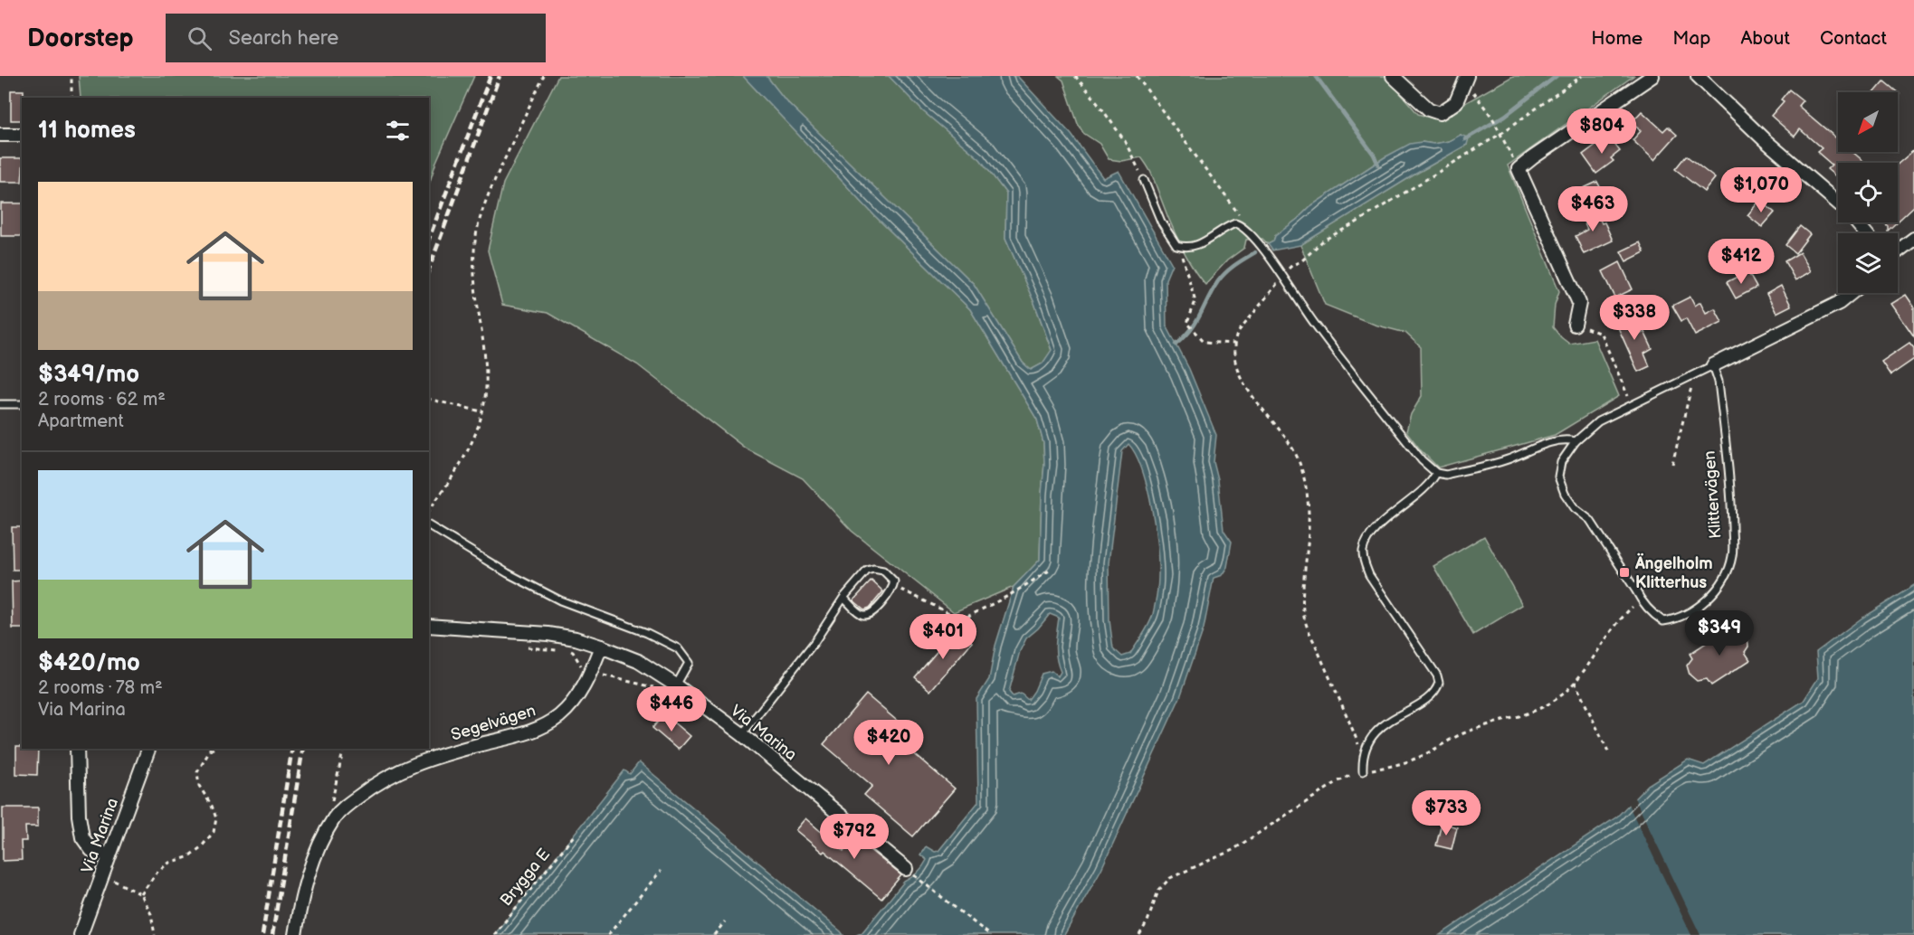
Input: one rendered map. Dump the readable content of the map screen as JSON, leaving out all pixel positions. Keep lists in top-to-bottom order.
{
  "streets": {
    "street": ["Segelvägen", "Via Marina"],
    "lane": ["Klittervägen"],
    "path": ["Brygga E"]
  },
  "crossings": [
    ["Segelvägen", "Via Marina"]
  ],
  "places": {
    "transit": ["Ängelholm Klitterhus"]
  },
  "north": "bottom left",
  "page": {
    "header": "Doorstep",
    "search": "Search here",
    "nav": [
      "Home",
      "Map",
      "About",
      "Contact"
    ],
    "heading": "11 homes",
    "price": [
      "$804",
      "$1,070",
      "$463",
      "$412",
      "$338",
      "$349",
      "$401",
      "$446",
      "$420",
      "$733",
      "$792"
    ],
    "list": [
      {
        "name": "$349/mo",
        "note": "2 rooms · 62 m² · Apartment"
      },
      {
        "name": "$420/mo",
        "note": "2 rooms · 78 m² · Via Marina"
      }
    ]
  }
}
